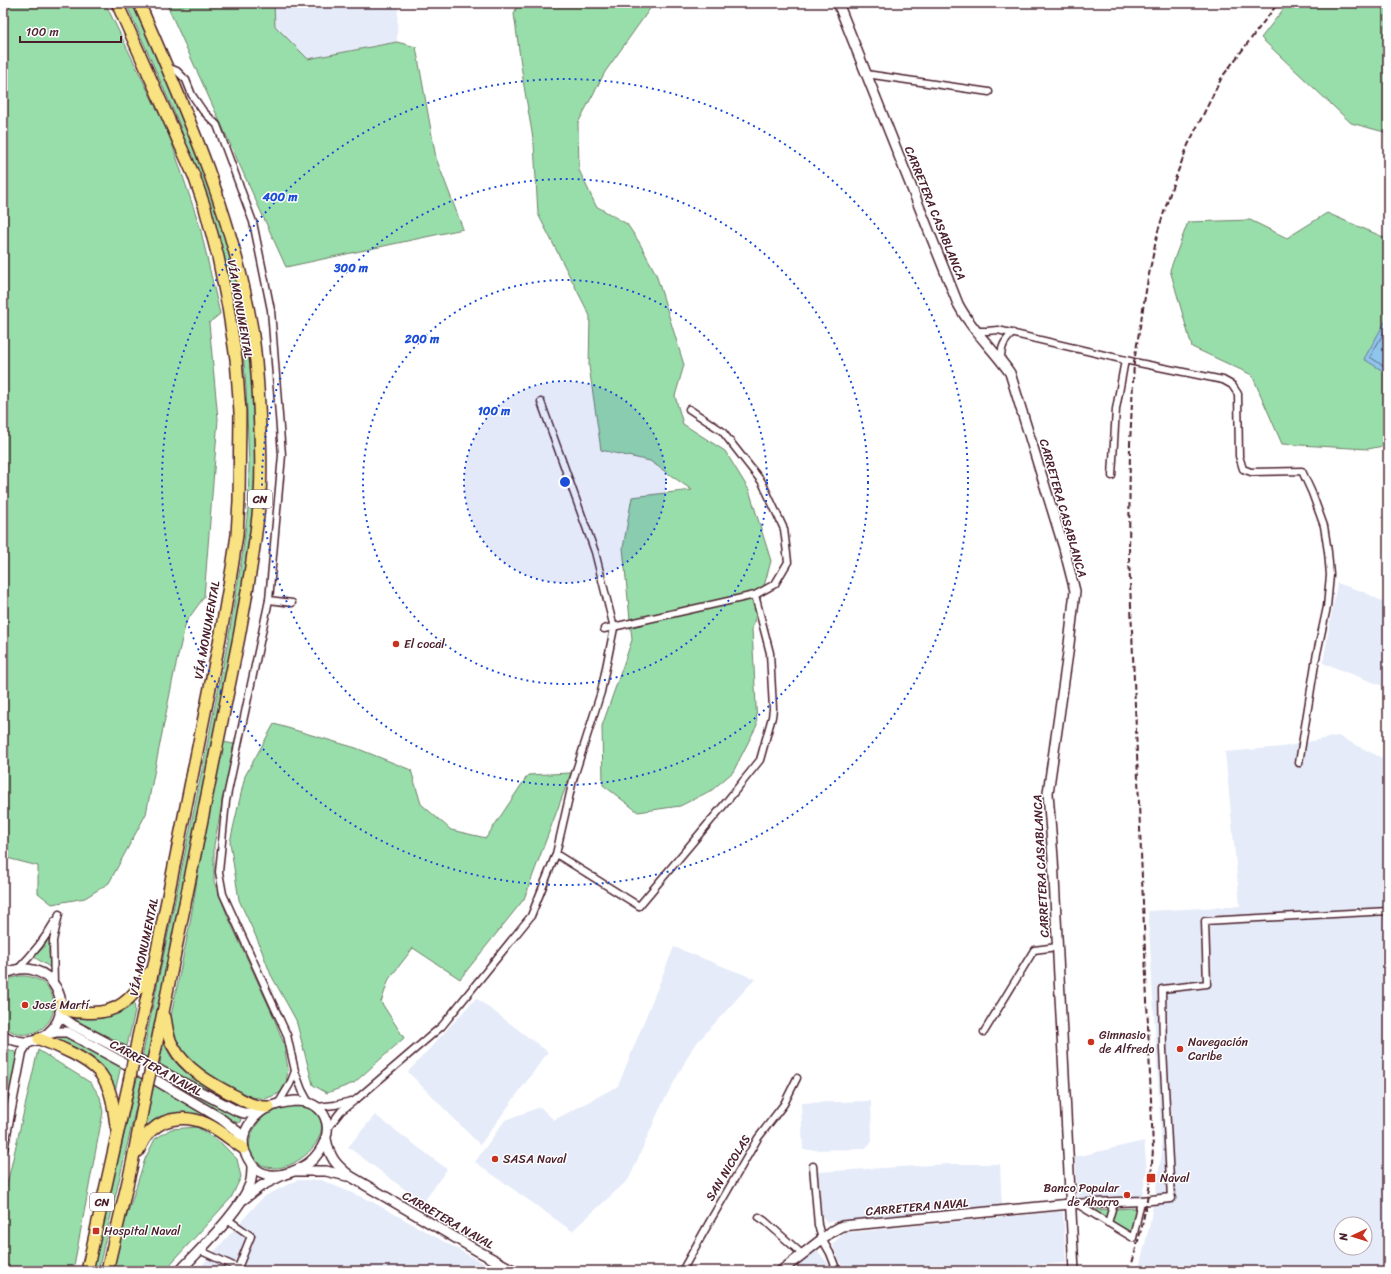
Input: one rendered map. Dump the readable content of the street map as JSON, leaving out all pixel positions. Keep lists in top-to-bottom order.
{
  "streets": {
    "highway": ["VÍA MONUMENTAL", "CN"],
    "main road": ["CARRETERA CASABLANCA", "CARRETERA NAVAL"],
    "street": ["SAN NICOLAS"]
  },
  "crossings": [
    ["CARRETERA CASABLANCA", "CARRETERA NAVAL"]
  ],
  "places": {
    "other": [
      "El cocal",
      "José Martí",
      "Gimnasio de Alfredo",
      "Navegación Caribe",
      "SASA Naval",
      "Banco Popular de Ahorro"
    ],
    "transit": ["Naval", "Hospital Naval"]
  },
  "scale_bar": "100 m",
  "north": "left",
  "rings": [
    "400 m",
    "300 m",
    "200 m",
    "100 m"
  ]
}
